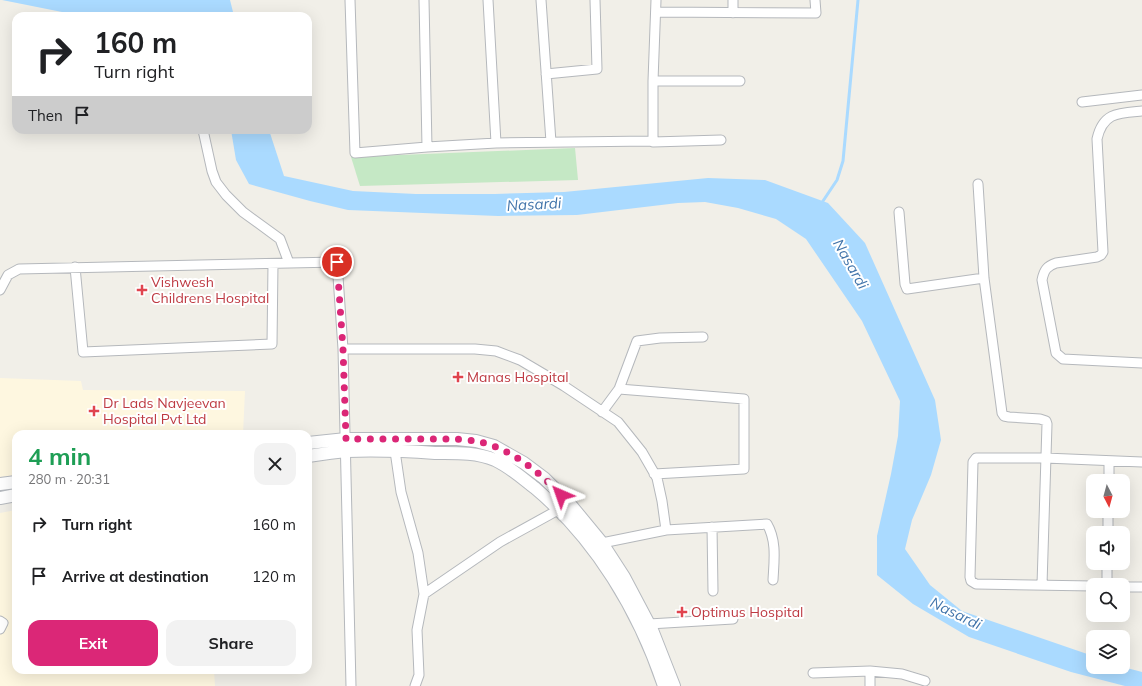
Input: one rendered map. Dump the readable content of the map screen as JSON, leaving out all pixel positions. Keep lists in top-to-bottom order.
{
  "water": ["Nasardi"],
  "places": {
    "health": [
      "Vishwesh Childrens Hospital",
      "Manas Hospital",
      "Dr Lads Navjeevan Hospital Pvt Ltd",
      "Optimus Hospital"
    ]
  },
  "north": "bottom",
  "page": {
    "turn": ["160 m", "Turn right"],
    "then": "Then",
    "heading": ["4 min", "280 m · 20:31"],
    "list": [
      {
        "name": "Turn right",
        "value": "160 m"
      },
      {
        "name": "Arrive at destination",
        "value": "120 m"
      }
    ],
    "buttons": ["Exit", "Share"]
  }
}
